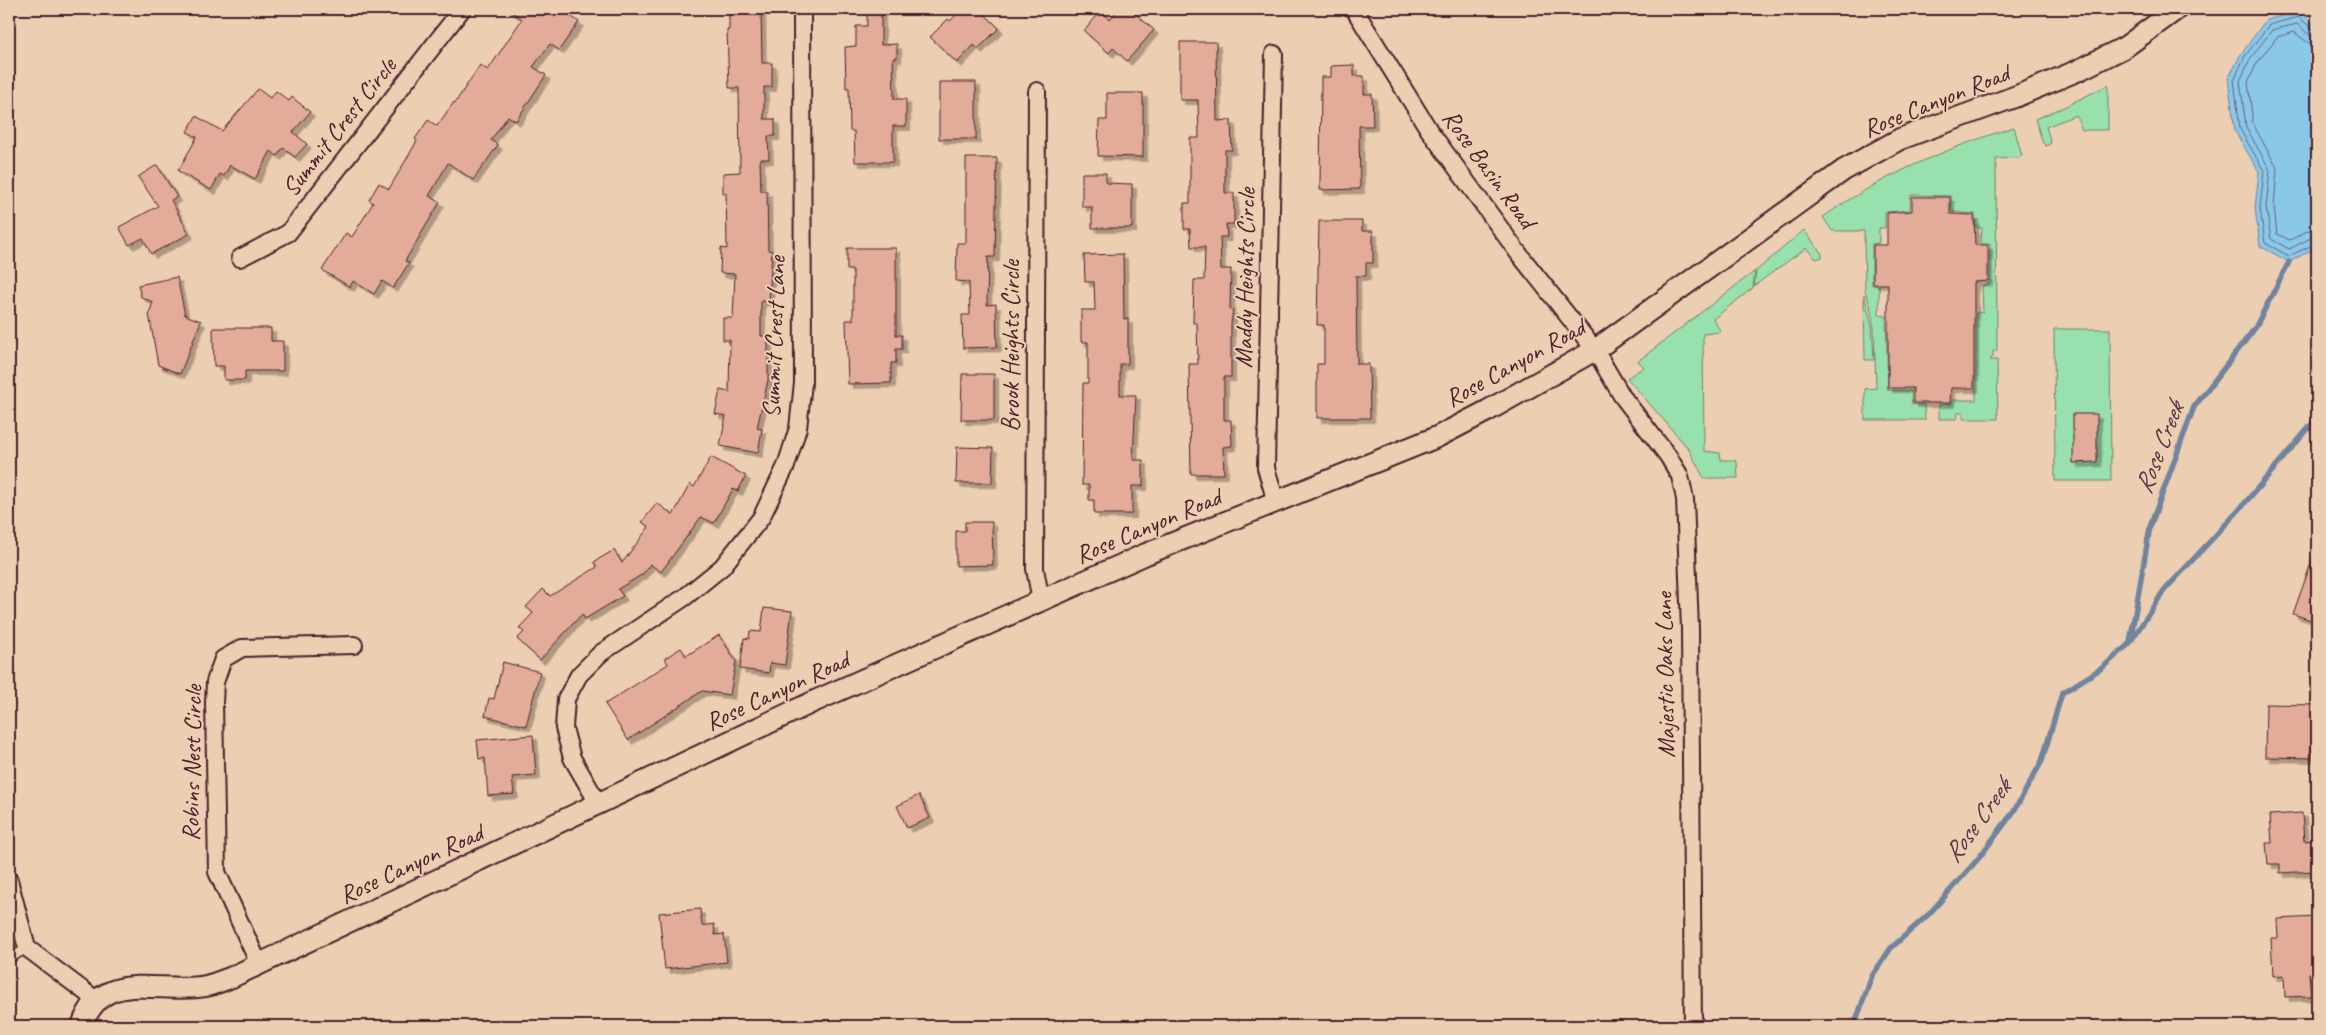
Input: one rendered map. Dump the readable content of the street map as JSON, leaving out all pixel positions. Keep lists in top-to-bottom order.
{
  "streets": {
    "street": [
      "Rose Canyon Road",
      "Summit Crest Circle",
      "Rose Basin Road",
      "Maddy Heights Circle",
      "Summit Crest Lane",
      "Brook Heights Circle",
      "Majestic Oaks Lane",
      "Robins Nest Circle"
    ]
  },
  "crossings": [
    ["Rose Canyon Road", "Rose Basin Road"],
    ["Rose Canyon Road", "Maddy Heights Circle"],
    ["Rose Canyon Road", "Summit Crest Lane"],
    ["Rose Canyon Road", "Brook Heights Circle"],
    ["Rose Canyon Road", "Majestic Oaks Lane"],
    ["Rose Canyon Road", "Robins Nest Circle"],
    ["Rose Basin Road", "Majestic Oaks Lane"]
  ],
  "water": ["Rose Creek"]
}
